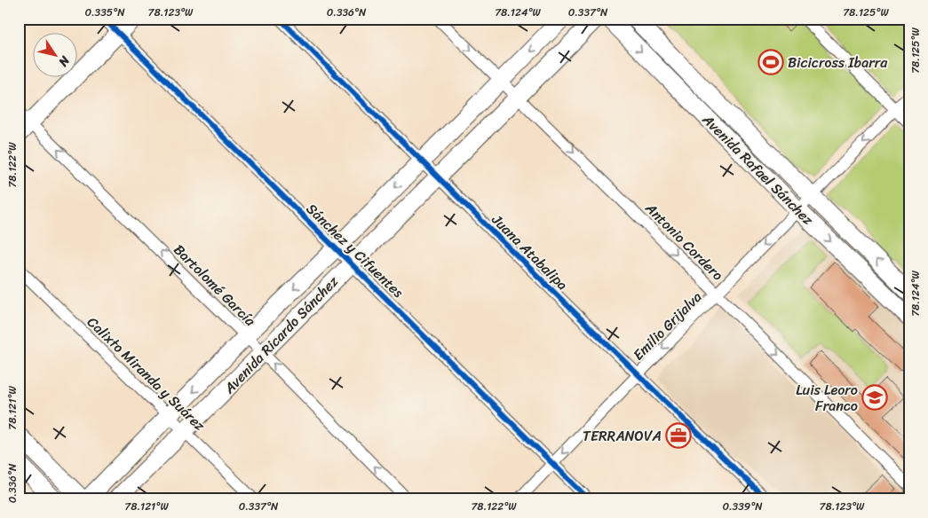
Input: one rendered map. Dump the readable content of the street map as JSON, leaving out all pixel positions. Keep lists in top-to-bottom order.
{
  "streets": {
    "main road": ["Avenida Rafael Sánchez", "Avenida Ricardo Sánchez"],
    "street": [
      "Antonio Cordero",
      "Sánchez y Cifuentes",
      "Juana Atabalipa",
      "Bartolomé García",
      "Emilio Grijalva",
      "Calixto Miranda y Suárez"
    ]
  },
  "crossings": [
    ["Avenida Rafael Sánchez", "Emilio Grijalva"],
    ["Antonio Cordero", "Emilio Grijalva"],
    ["Antonio Cordero", "Avenida Ricardo Sánchez"],
    ["Sánchez y Cifuentes", "Emilio Grijalva"],
    ["Sánchez y Cifuentes", "Avenida Ricardo Sánchez"],
    ["Juana Atabalipa", "Emilio Grijalva"],
    ["Juana Atabalipa", "Avenida Ricardo Sánchez"],
    ["Bartolomé García", "Avenida Ricardo Sánchez"],
    ["Avenida Ricardo Sánchez", "Calixto Miranda y Suárez"]
  ],
  "one_way": ["Antonio Cordero", "Bartolomé García", "Emilio Grijalva"],
  "places": {
    "sports": ["Bicicross Ibarra"],
    "school or university": ["Luis Leoro Franco"],
    "office": ["TERRANOVA"]
  },
  "north": "bottom right",
  "coordinates": [
    "0.335°N",
    "78.123°W",
    "0.336°N",
    "78.124°W",
    "0.337°N",
    "78.125°W",
    "78.122°W",
    "78.121°W",
    "0.339°N"
  ]
}
